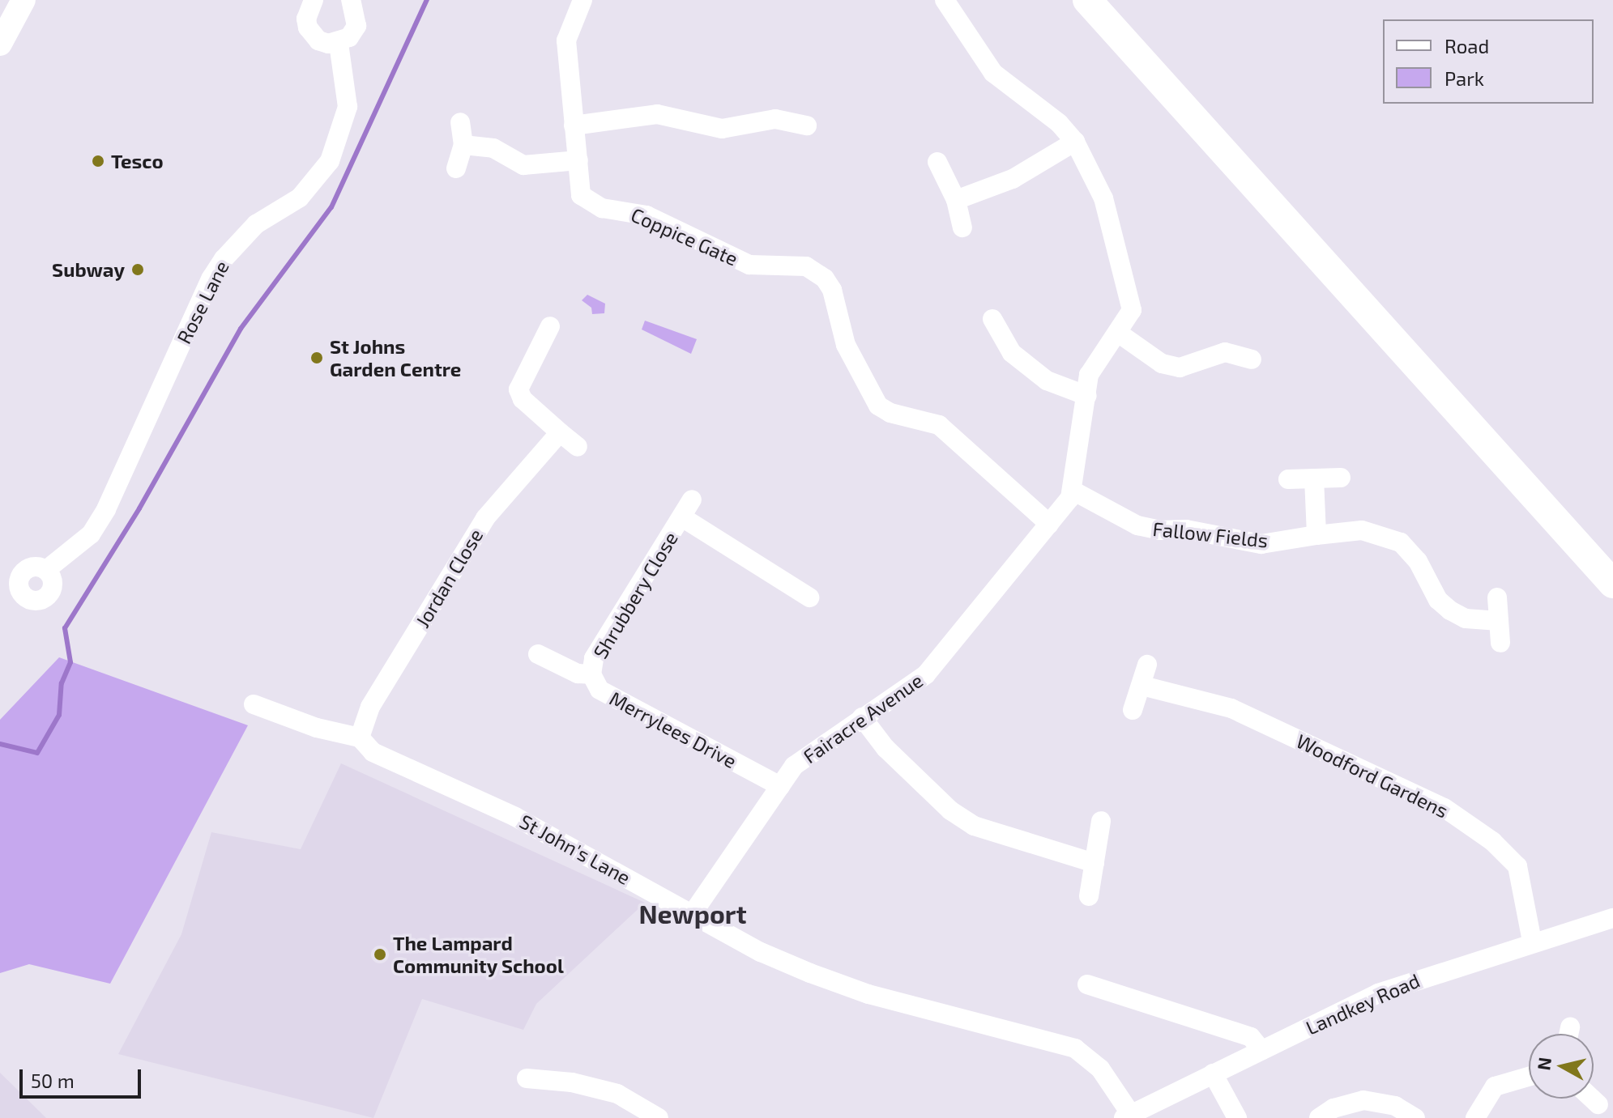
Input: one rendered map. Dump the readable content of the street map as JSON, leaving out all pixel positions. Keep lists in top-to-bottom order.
{
  "streets": {
    "street": [
      "Coppice Gate",
      "Rose Lane",
      "Fallow Fields",
      "Jordan Close",
      "Shrubbery Close",
      "Fairacre Avenue",
      "Merrylees Drive",
      "Woodford Gardens",
      "St John's Lane",
      "Landkey Road"
    ]
  },
  "crossings": [
    ["Coppice Gate", "Fairacre Avenue"],
    ["Jordan Close", "St John's Lane"],
    ["Shrubbery Close", "Merrylees Drive"],
    ["Fairacre Avenue", "Merrylees Drive"],
    ["Fairacre Avenue", "St John's Lane"],
    ["Woodford Gardens", "Landkey Road"],
    ["St John's Lane", "Landkey Road"]
  ],
  "districts": ["Newport"],
  "places": [
    "Tesco",
    "Subway",
    "St Johns Garden Centre",
    "The Lampard Community School"
  ],
  "legend": ["Road", "Park"],
  "scale_bar": "50 m",
  "north": "left"
}
